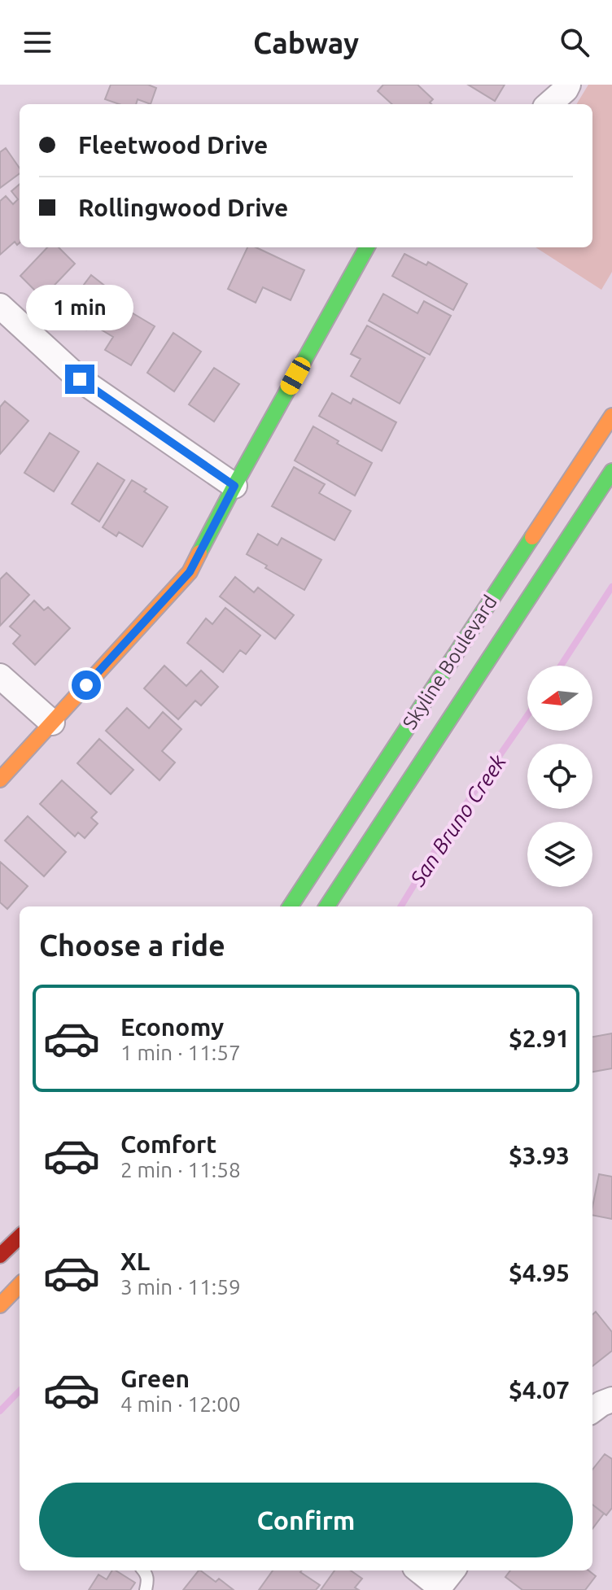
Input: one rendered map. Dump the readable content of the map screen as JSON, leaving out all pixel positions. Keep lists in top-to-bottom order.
{
  "streets": {
    "main road": ["Skyline Boulevard"]
  },
  "water": ["San Bruno Creek"],
  "north": "left",
  "page": {
    "header": "Cabway",
    "banner": ["Fleetwood Drive", "Rollingwood Drive"],
    "bubble": "1 min",
    "heading": "Choose a ride",
    "list": [
      {
        "name": "Economy",
        "note": "1 min · 11:57",
        "value": "$2.91"
      },
      {
        "name": "Comfort",
        "note": "2 min · 11:58",
        "value": "$3.93"
      },
      {
        "name": "XL",
        "note": "3 min · 11:59",
        "value": "$4.95"
      },
      {
        "name": "Green",
        "note": "4 min · 12:00",
        "value": "$4.07"
      }
    ],
    "buttons": "Confirm"
  }
}
